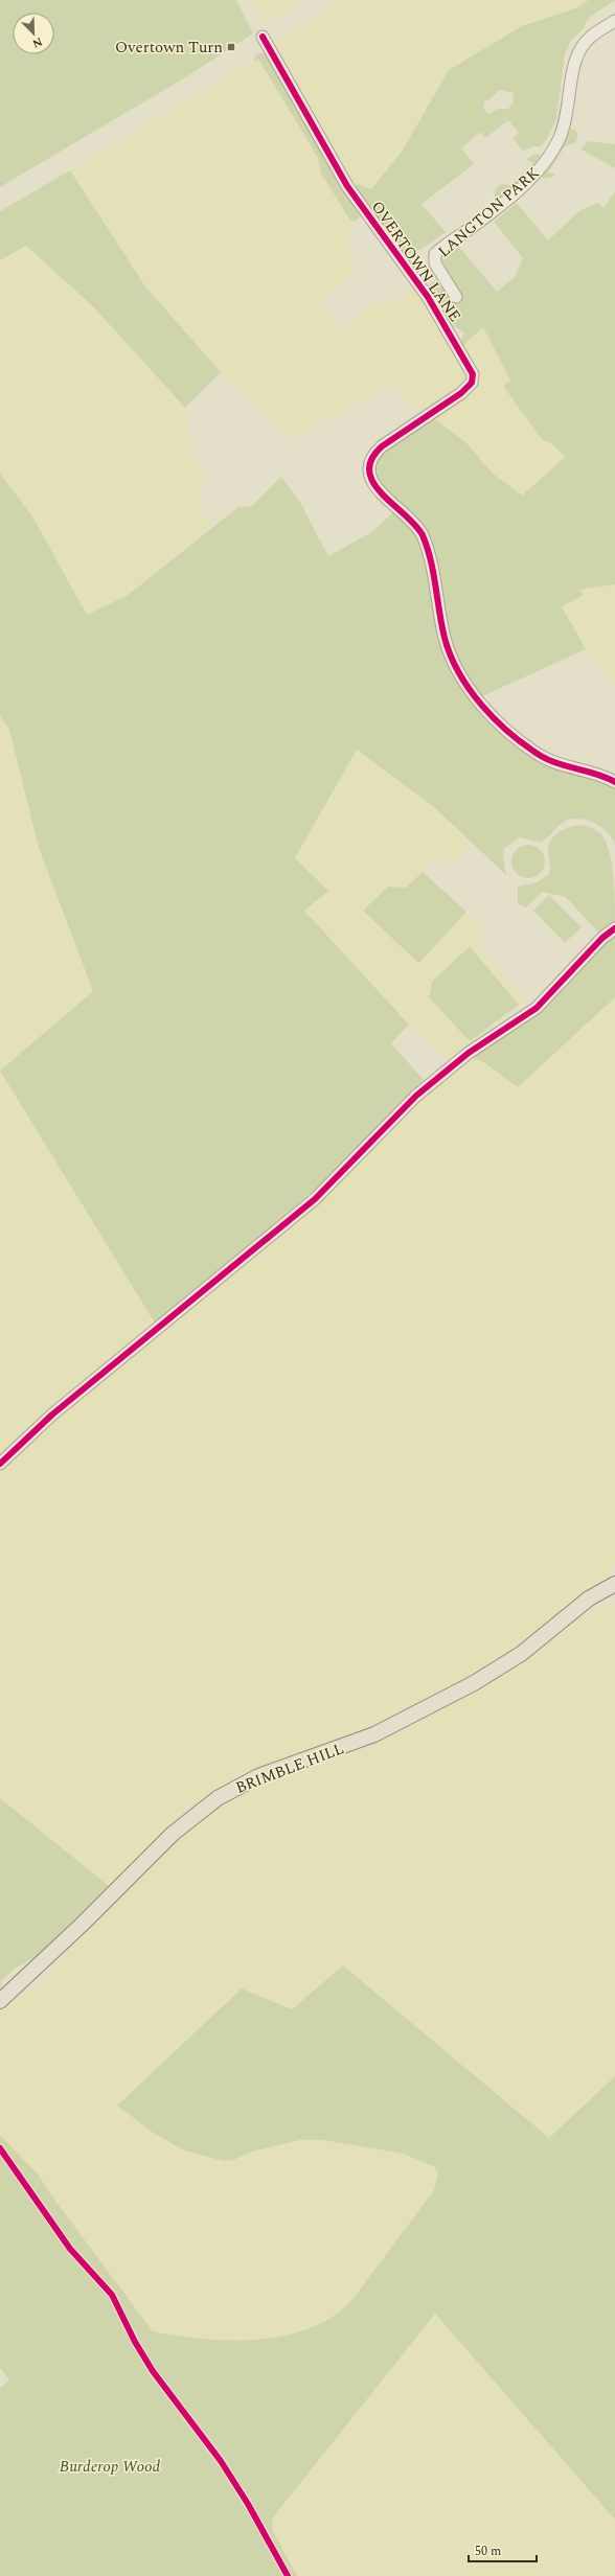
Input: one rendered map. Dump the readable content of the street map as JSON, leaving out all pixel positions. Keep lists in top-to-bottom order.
{
  "streets": {
    "main road": ["BRIMBLE HILL"],
    "street": ["LANGTON PARK", "OVERTOWN LANE"]
  },
  "parks": ["Burderop Wood"],
  "places": {
    "transit": ["Overtown Turn"]
  },
  "scale_bar": "50 m",
  "north": "bottom right"
}
